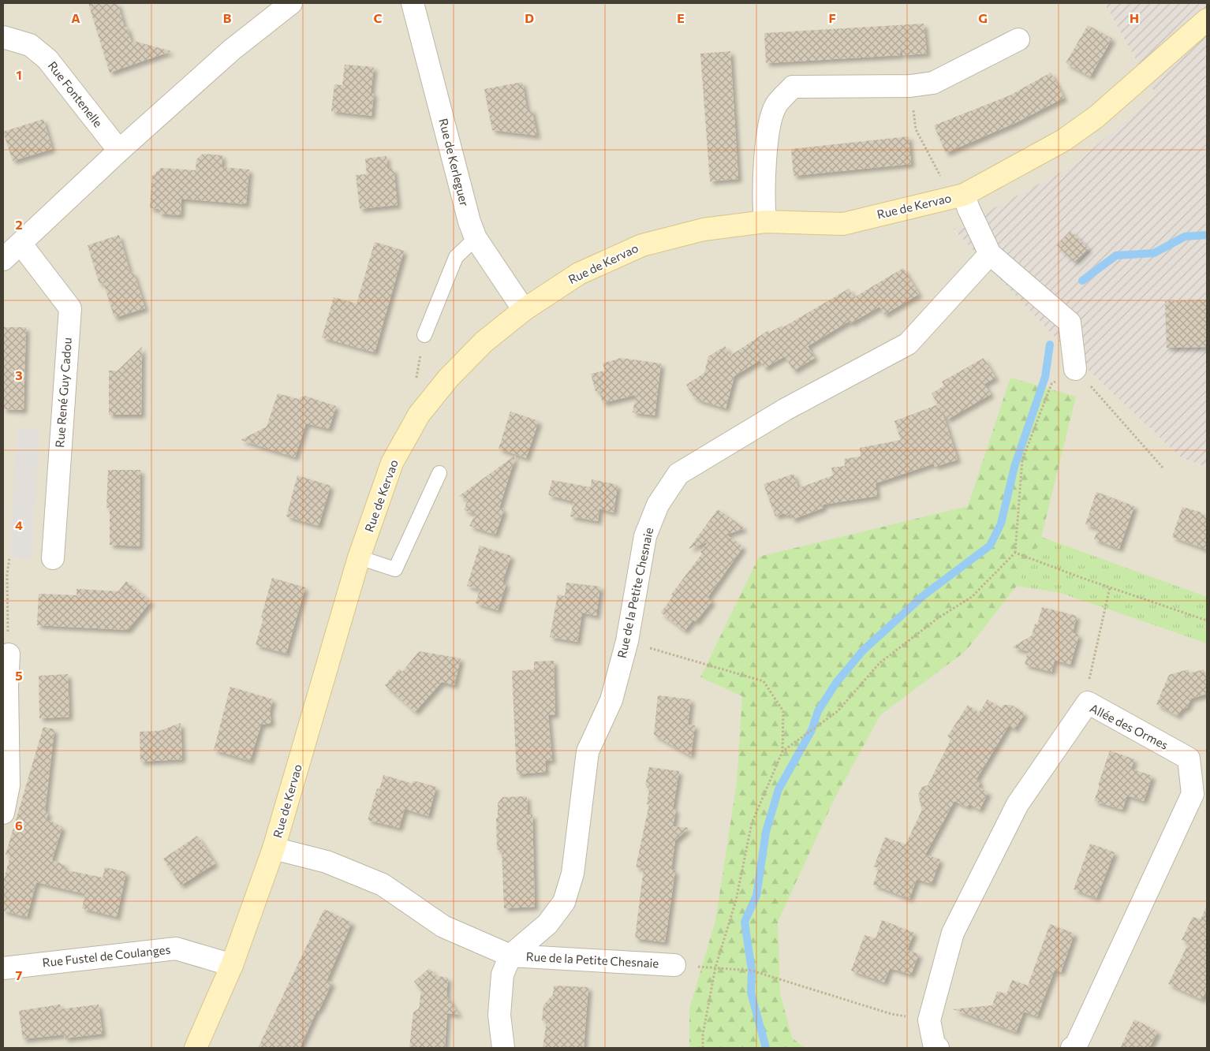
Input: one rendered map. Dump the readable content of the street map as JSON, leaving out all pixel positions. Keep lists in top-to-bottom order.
{
  "streets": {
    "main road": ["Rue de Kervao"],
    "street": [
      "Rue Fontenelle",
      "Rue de Kerleguer",
      "Rue René Guy Cadou",
      "Rue de la Petite Chesnaie",
      "Allée des Ormes",
      "Rue Fustel de Coulanges"
    ]
  },
  "crossings": [
    ["Rue de Kerleguer", "Rue de Kervao"],
    ["Rue de Kervao", "Rue de la Petite Chesnaie"],
    ["Rue de Kervao", "Rue Fustel de Coulanges"]
  ],
  "grid": {
    "columns": [
      "A",
      "B",
      "C",
      "D",
      "E",
      "F",
      "G",
      "H"
    ],
    "rows": [
      "1",
      "2",
      "3",
      "4",
      "5",
      "6",
      "7"
    ]
  }
}
